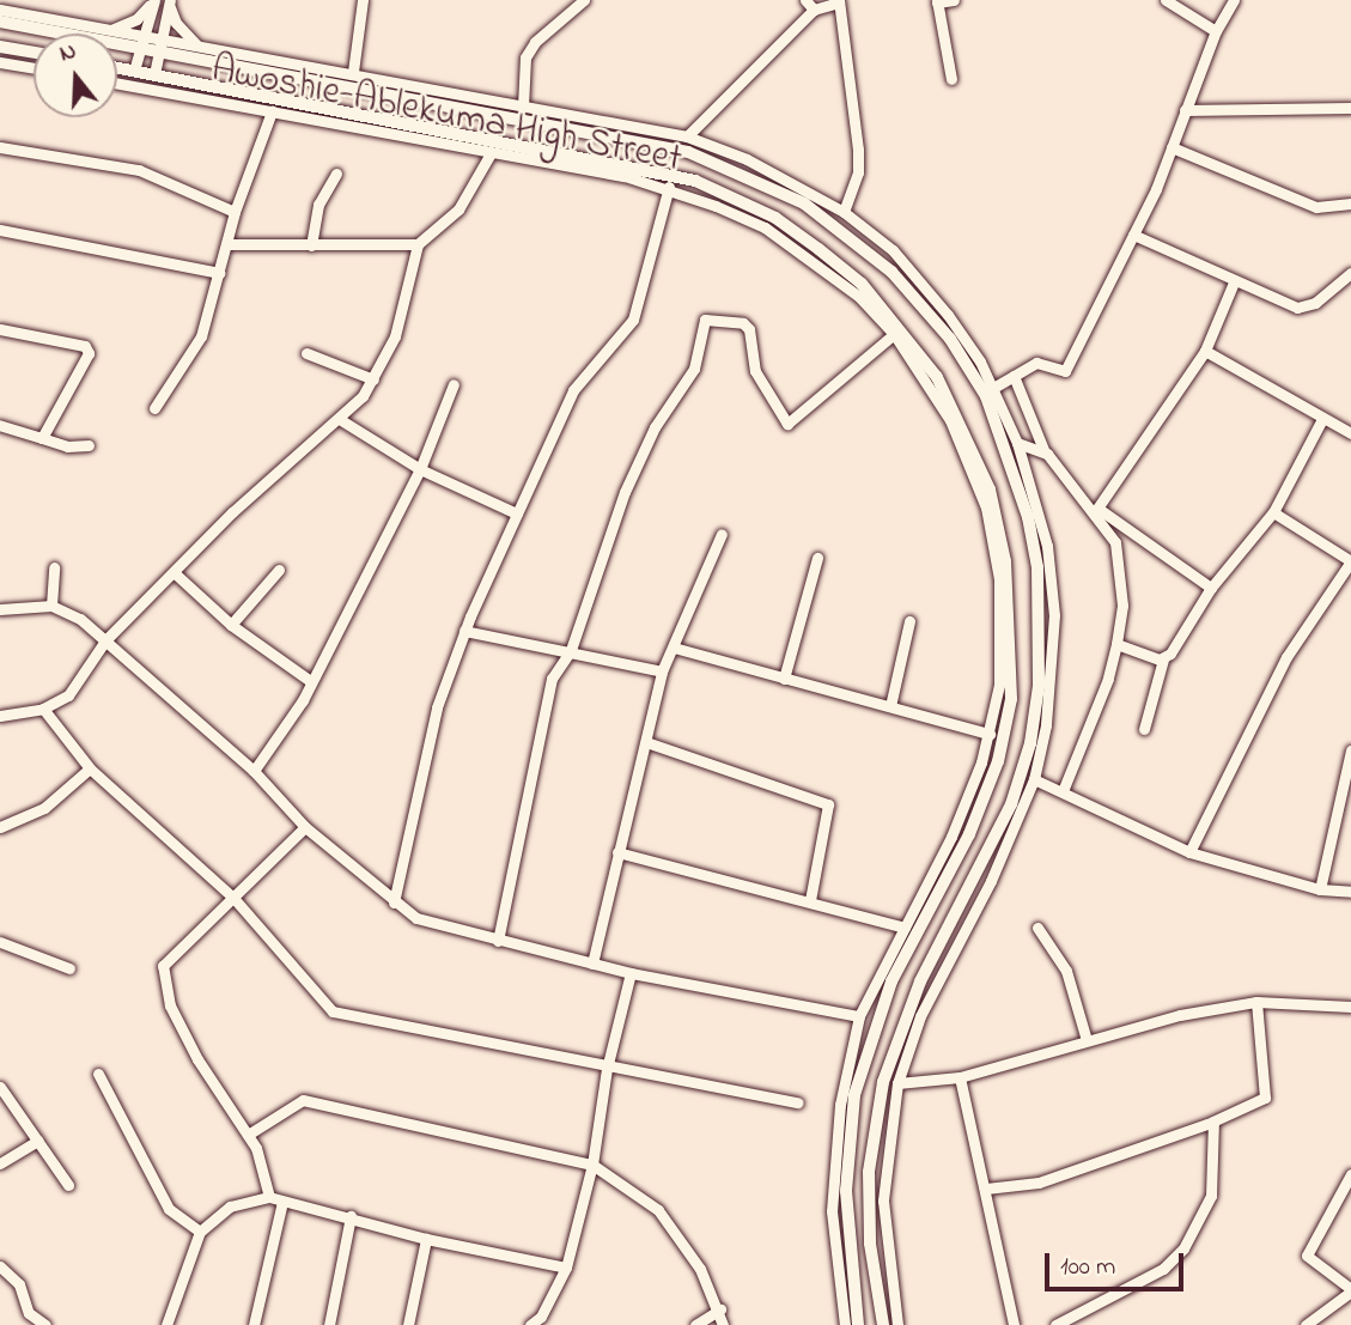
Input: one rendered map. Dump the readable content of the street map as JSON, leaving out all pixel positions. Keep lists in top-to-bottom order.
{
  "streets": {
    "main road": ["Awoshie-Ablekuma High Street"]
  },
  "scale_bar": "100 m",
  "north": "top"
}
